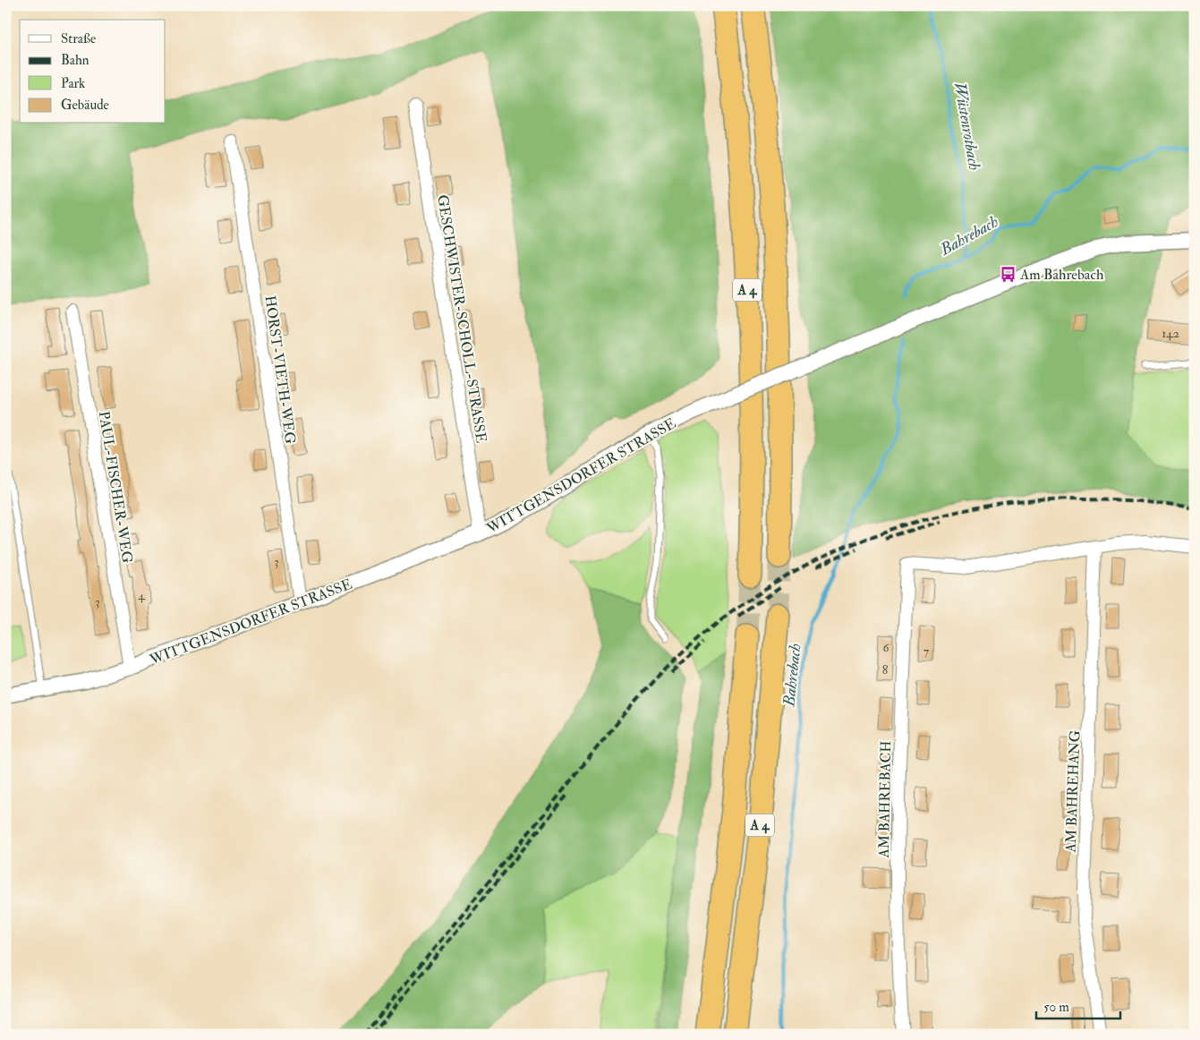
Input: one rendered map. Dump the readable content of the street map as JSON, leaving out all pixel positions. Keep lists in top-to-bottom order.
{
  "streets": {
    "highway": ["A 4"],
    "street": [
      "GESCHWISTER-SCHOLL-STRASSE",
      "HORST-VIETH-WEG",
      "WITTGENSDORFER STRASSE",
      "PAUL-FISCHER-WEG",
      "AM BAHREHANG",
      "AM BAHREBACH"
    ]
  },
  "crossings": [
    ["GESCHWISTER-SCHOLL-STRASSE", "WITTGENSDORFER STRASSE"],
    ["HORST-VIETH-WEG", "WITTGENSDORFER STRASSE"],
    ["WITTGENSDORFER STRASSE", "PAUL-FISCHER-WEG"],
    ["AM BAHREHANG", "AM BAHREBACH"]
  ],
  "water": ["Wüstenrotbach", "Bahrebach"],
  "places": {
    "bus stop": ["Am Bahrebach"]
  },
  "house_numbers": [
    "142",
    "3",
    "4",
    "3",
    "6",
    "7",
    "8"
  ],
  "legend": [
    "Straße",
    "Bahn",
    "Park",
    "Gebäude"
  ],
  "scale_bar": "50 m"
}
